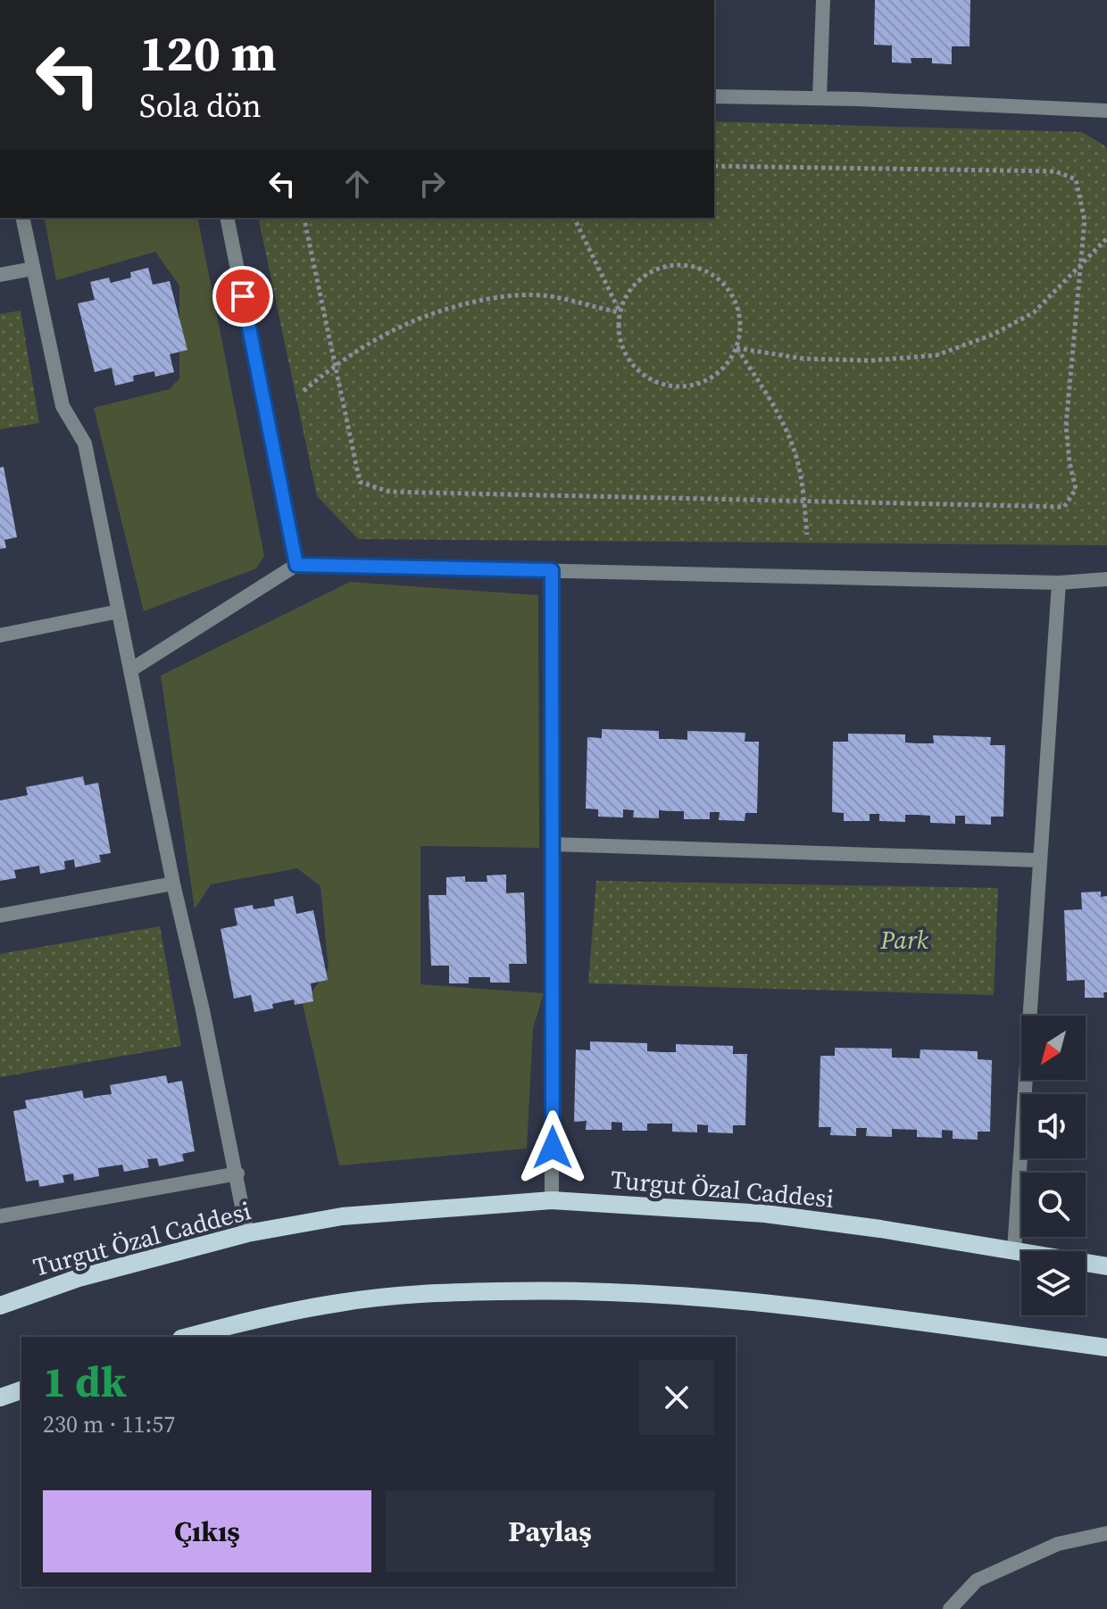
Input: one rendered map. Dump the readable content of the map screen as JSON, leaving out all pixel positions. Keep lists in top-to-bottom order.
{
  "streets": {
    "main road": ["Turgut Özal Caddesi"]
  },
  "parks": ["Park"],
  "north": "bottom left",
  "page": {
    "turn": ["120 m", "Sola dön"],
    "heading": ["1 dk", "230 m · 11:57"],
    "buttons": ["Çıkış", "Paylaş"]
  }
}
